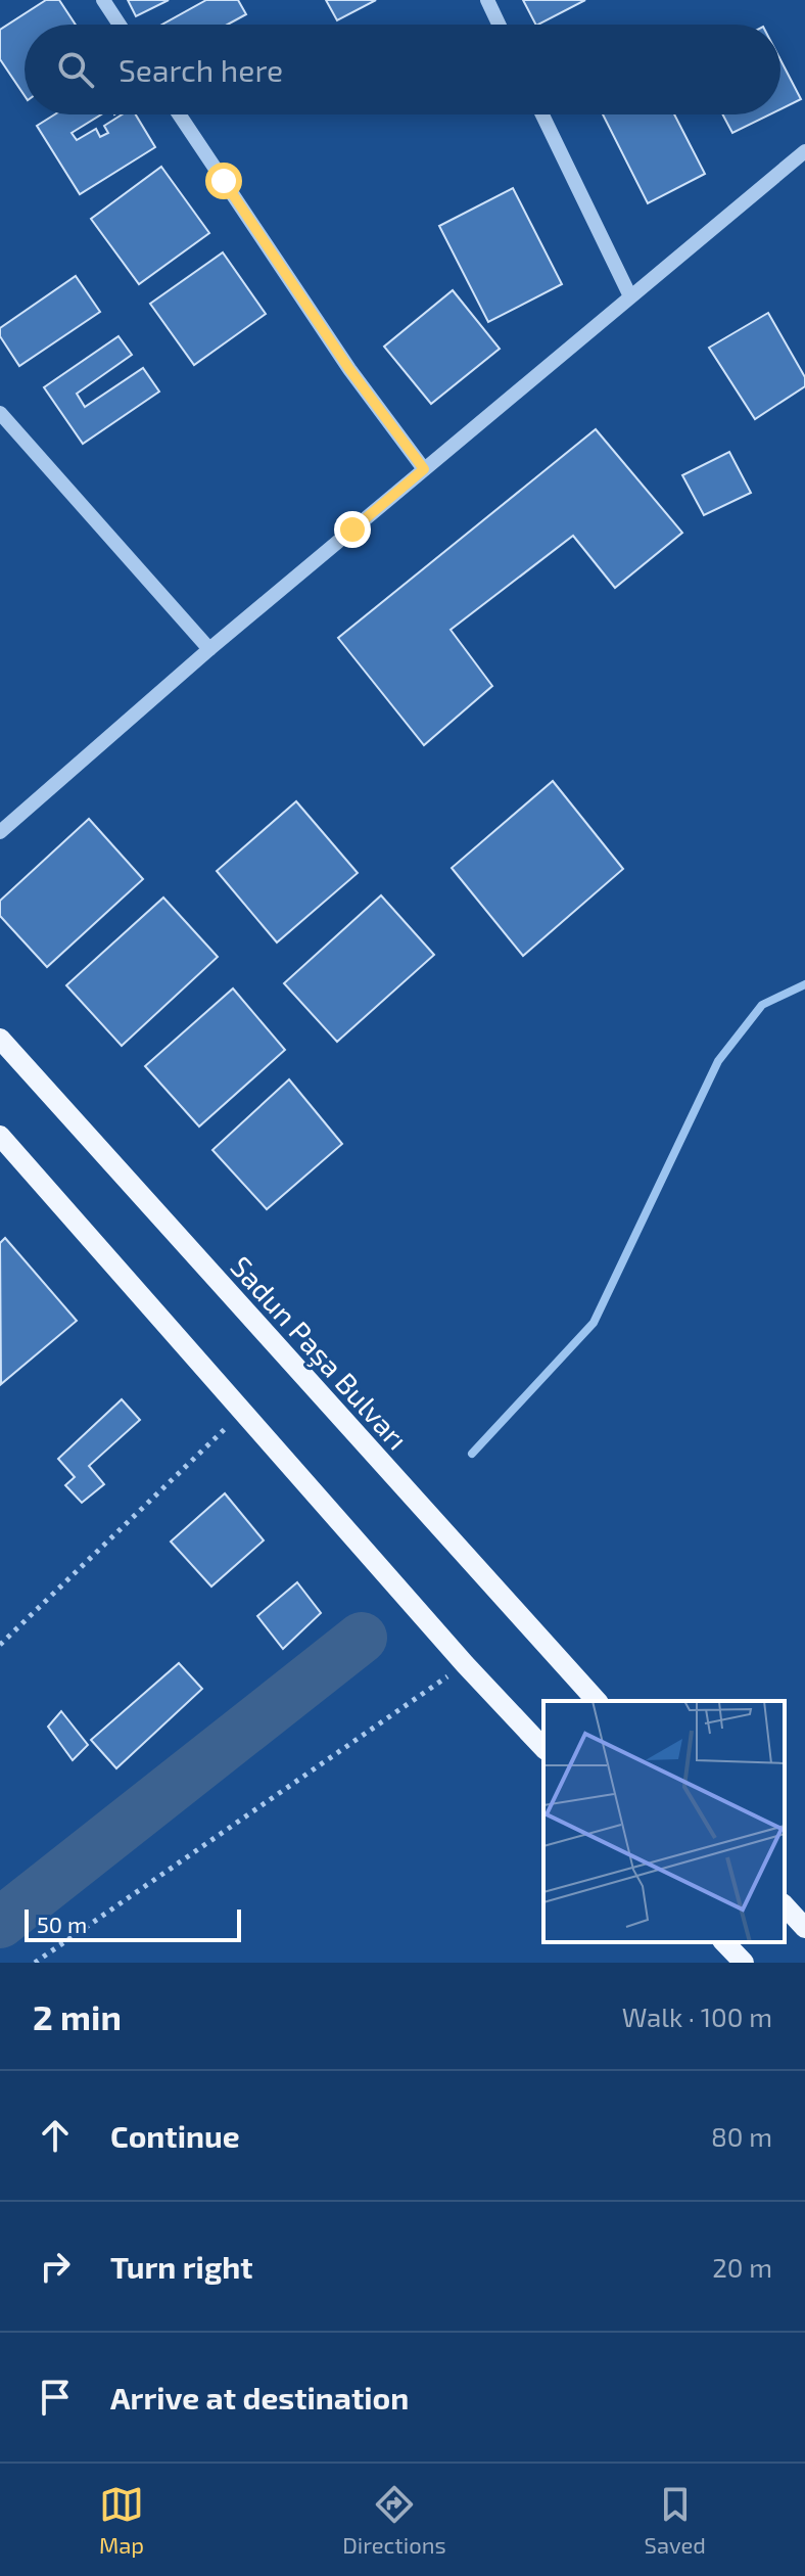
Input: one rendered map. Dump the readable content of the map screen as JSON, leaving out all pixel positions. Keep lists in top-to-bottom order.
{
  "streets": {
    "main road": ["Sadun Paşa Bulvarı"]
  },
  "scale_bar": "50 m",
  "page": {
    "search": "Search here",
    "scale": "50 m",
    "heading": ["2 min", "Walk · 100 m"],
    "list": [
      ["Continue", "80 m"],
      ["Turn right", "20 m"],
      "Arrive at destination"
    ],
    "nav": ["Map", "Directions", "Saved"]
  }
}
